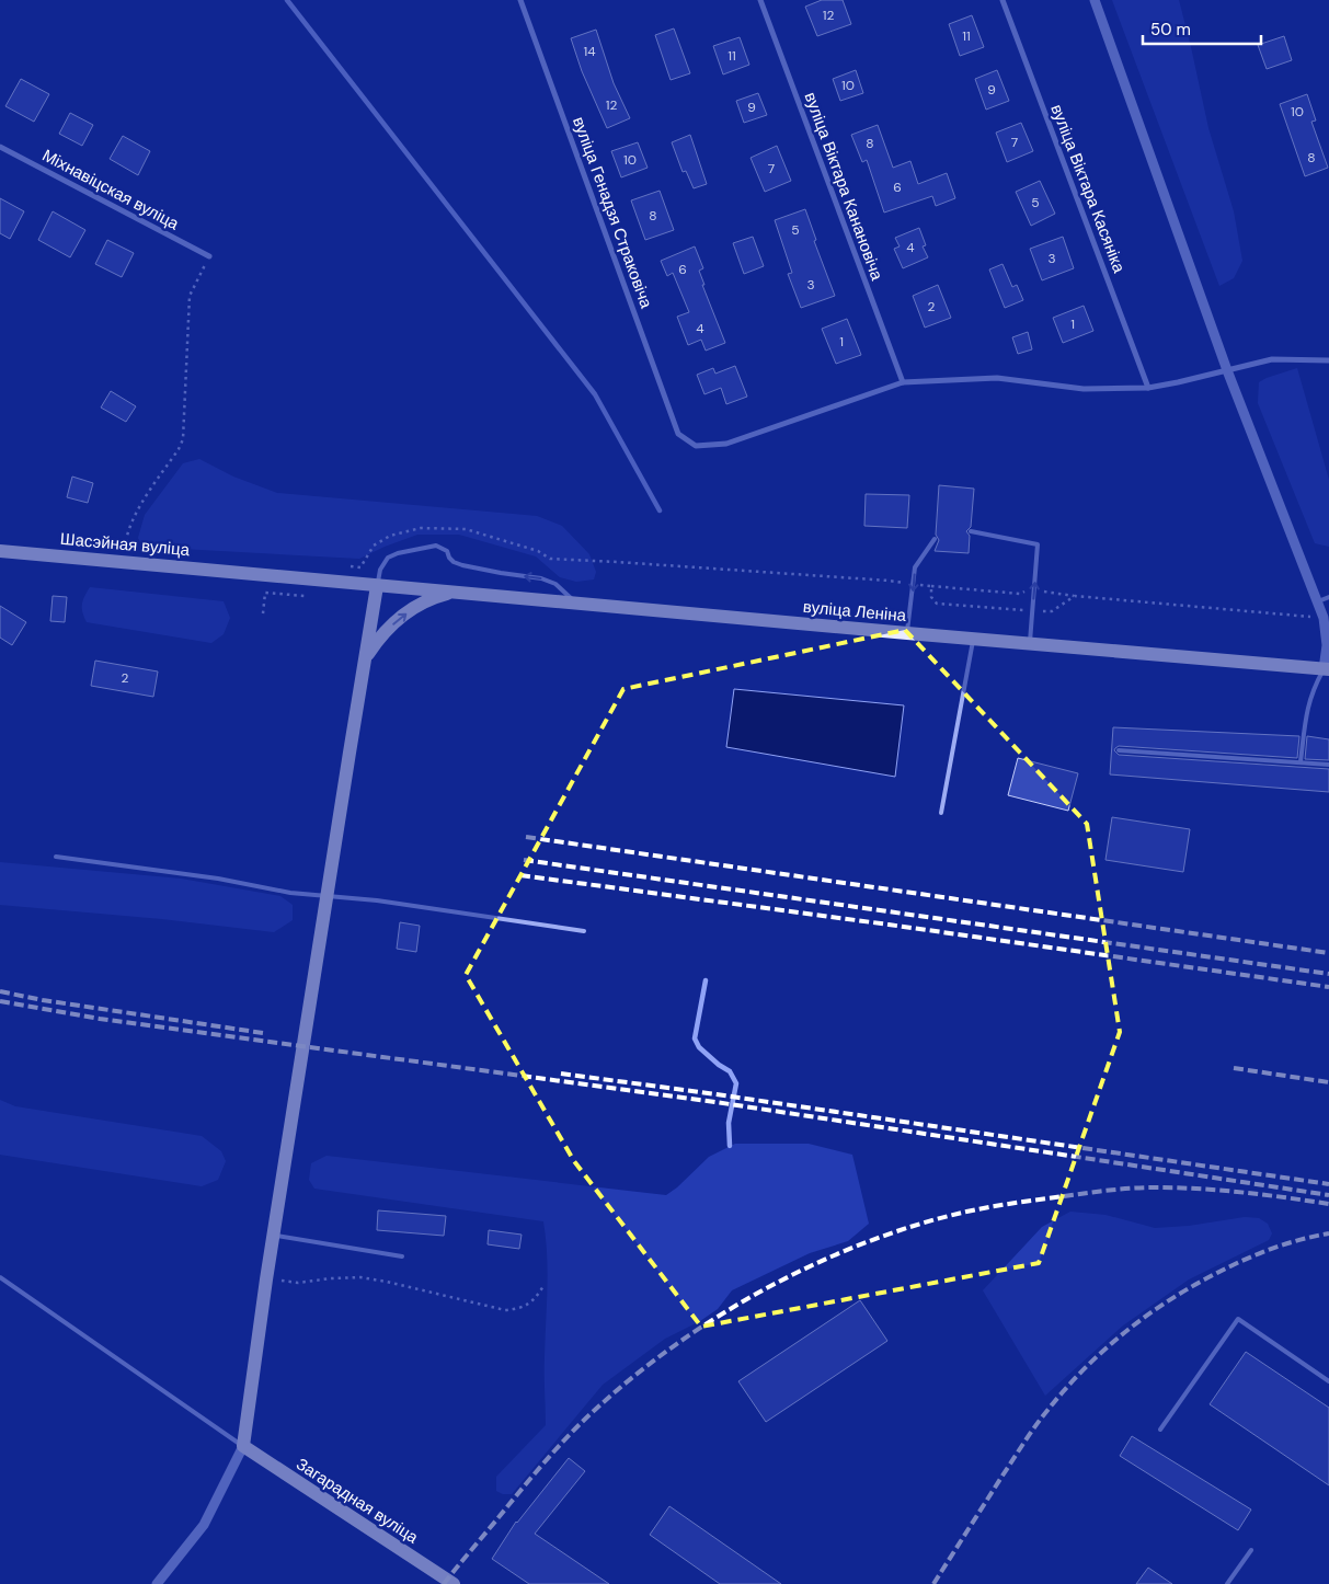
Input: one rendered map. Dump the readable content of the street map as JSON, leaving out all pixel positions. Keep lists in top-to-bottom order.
{
  "streets": {
    "main road": ["Шасэйная вуліца", "вуліца Леніна", "Загарадная вуліца"],
    "street": [
      "вуліца Віктара Канановіча",
      "вуліца Віктара Касяніка",
      "Міхнавіцская вуліца",
      "вуліца Генадзя Страковіча"
    ]
  },
  "crossings": [
    ["вуліца Віктара Канановіча", "вуліца Генадзя Страковіча"],
    ["Шасэйная вуліца", "вуліца Леніна"]
  ],
  "house_numbers": [
    "12",
    "11",
    "14",
    "11",
    "10",
    "9",
    "12",
    "9",
    "10",
    "7",
    "8",
    "8",
    "10",
    "7",
    "6",
    "5",
    "8",
    "5",
    "4",
    "3",
    "6",
    "3",
    "2",
    "1",
    "4",
    "1",
    "2"
  ],
  "scale_bar": "50 m"
}
